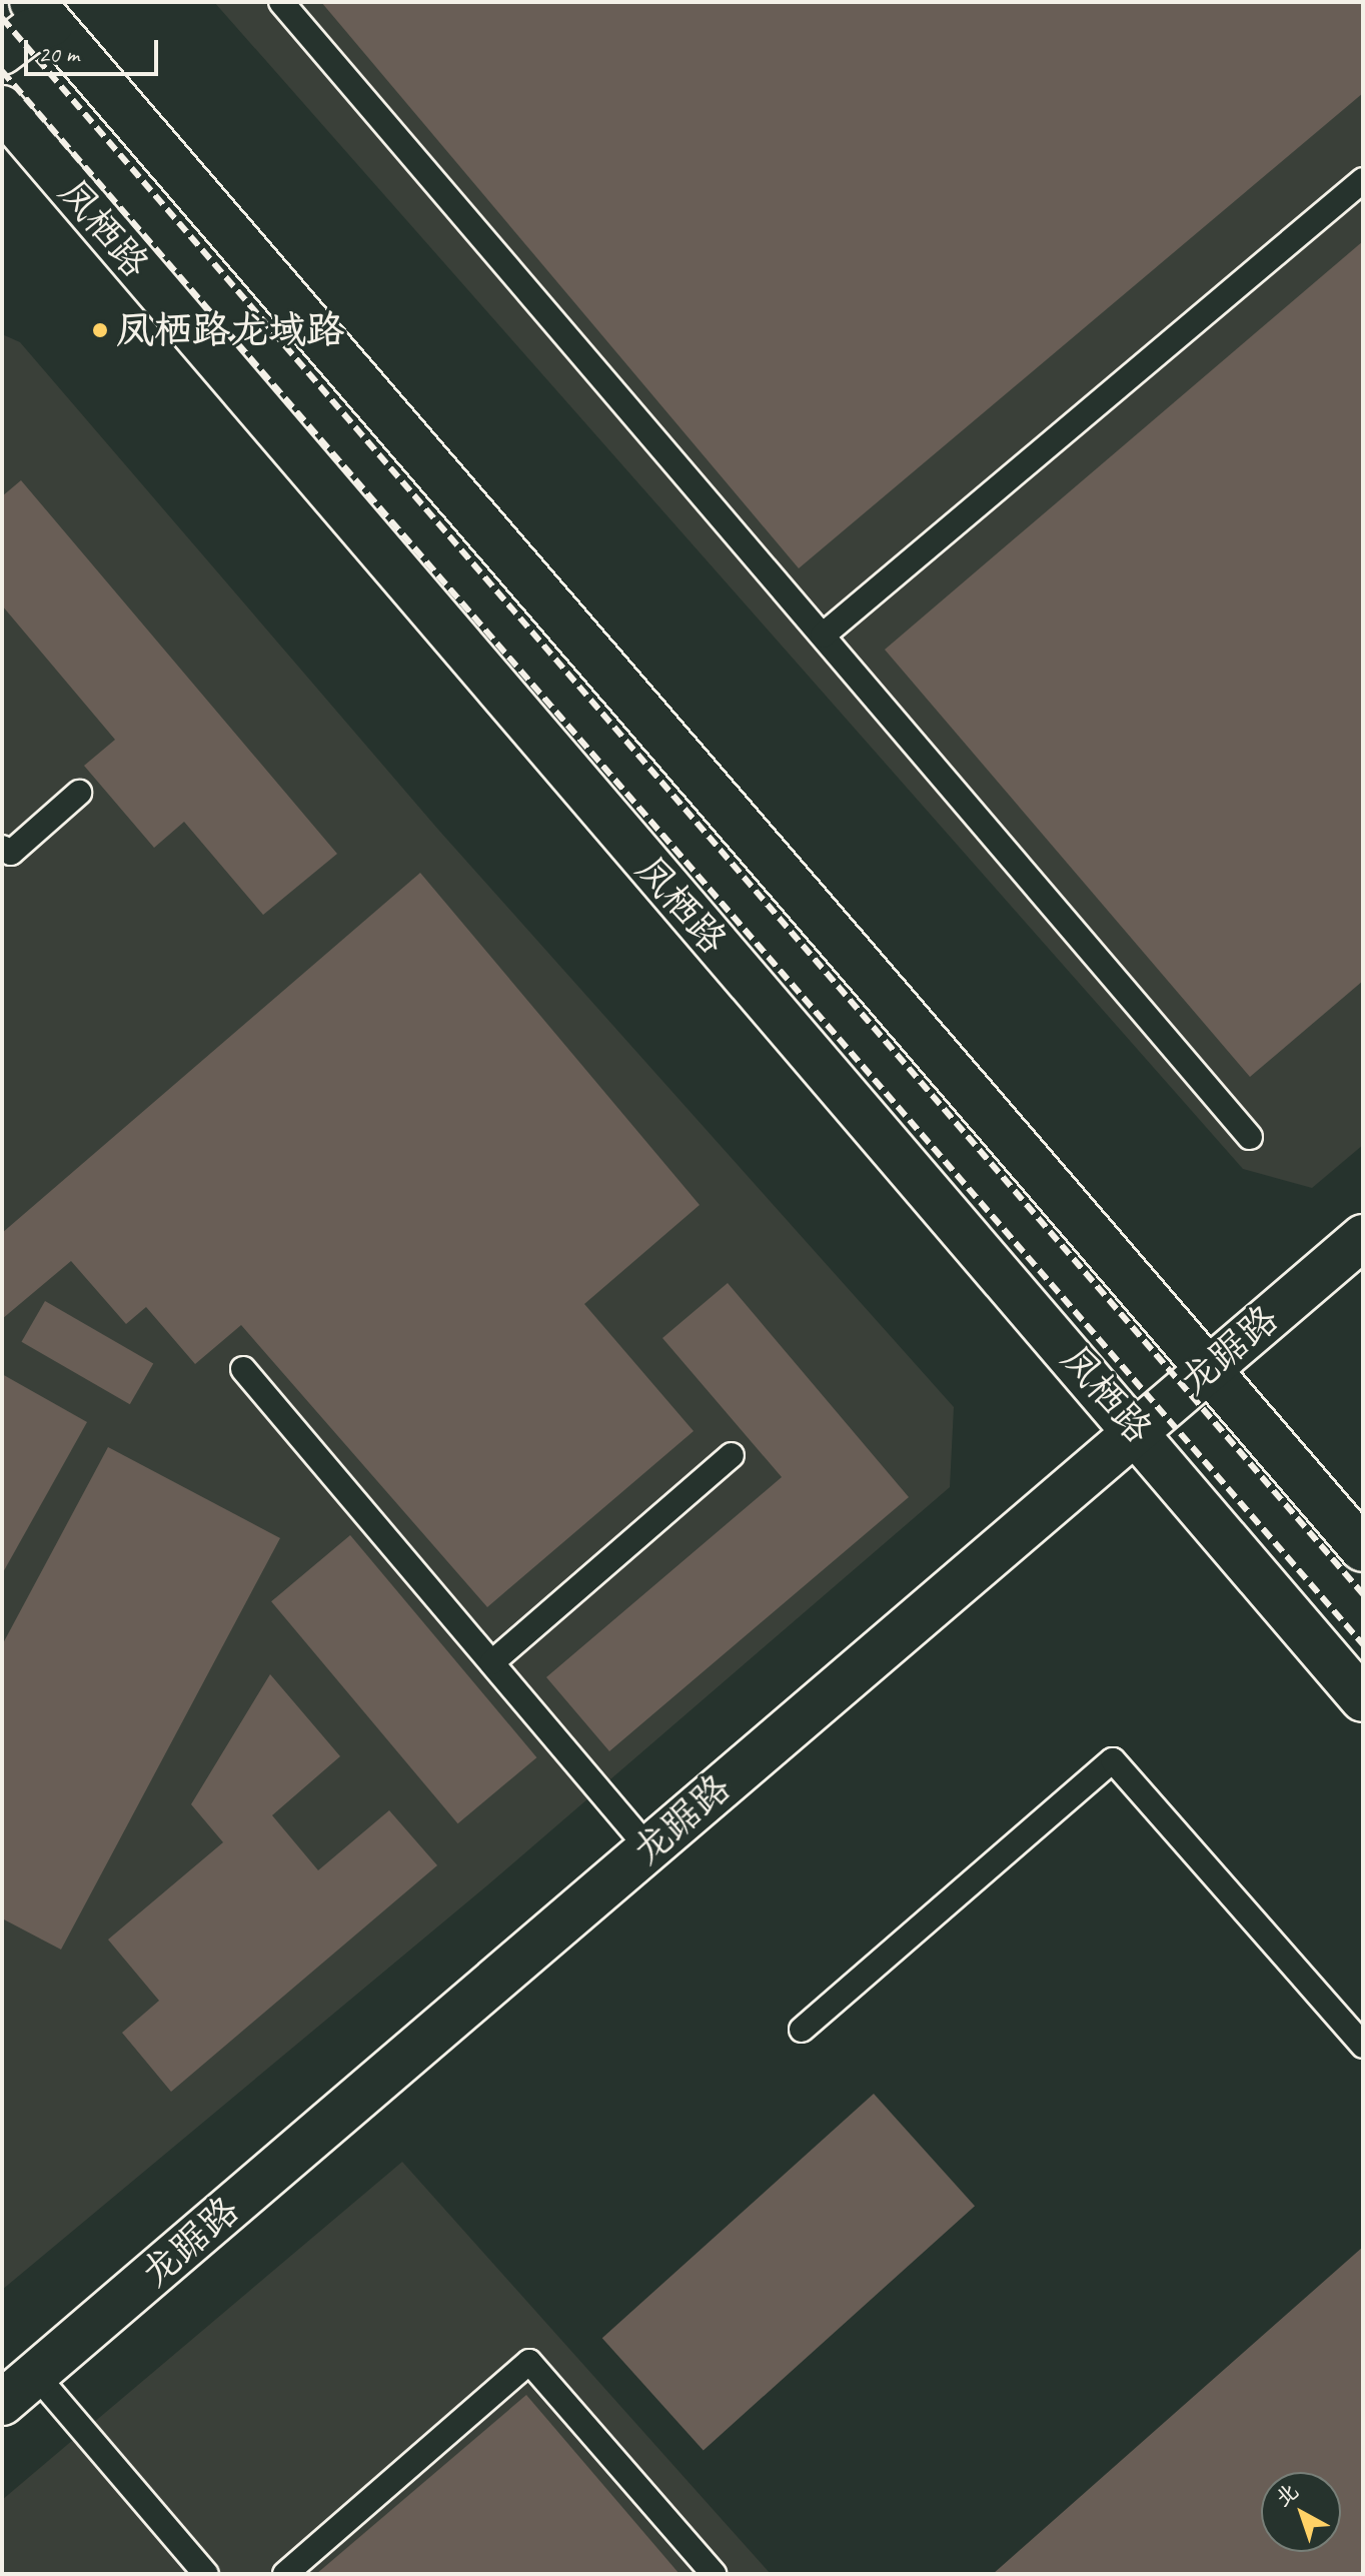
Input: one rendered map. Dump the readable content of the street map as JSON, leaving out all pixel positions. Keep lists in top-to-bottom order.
{
  "streets": {
    "main road": ["凤栖路", "龙踞路"]
  },
  "crossings": [
    ["凤栖路", "龙踞路"]
  ],
  "places": ["凤栖路龙域路"],
  "scale_bar": "20 m",
  "north": "top left"
}
